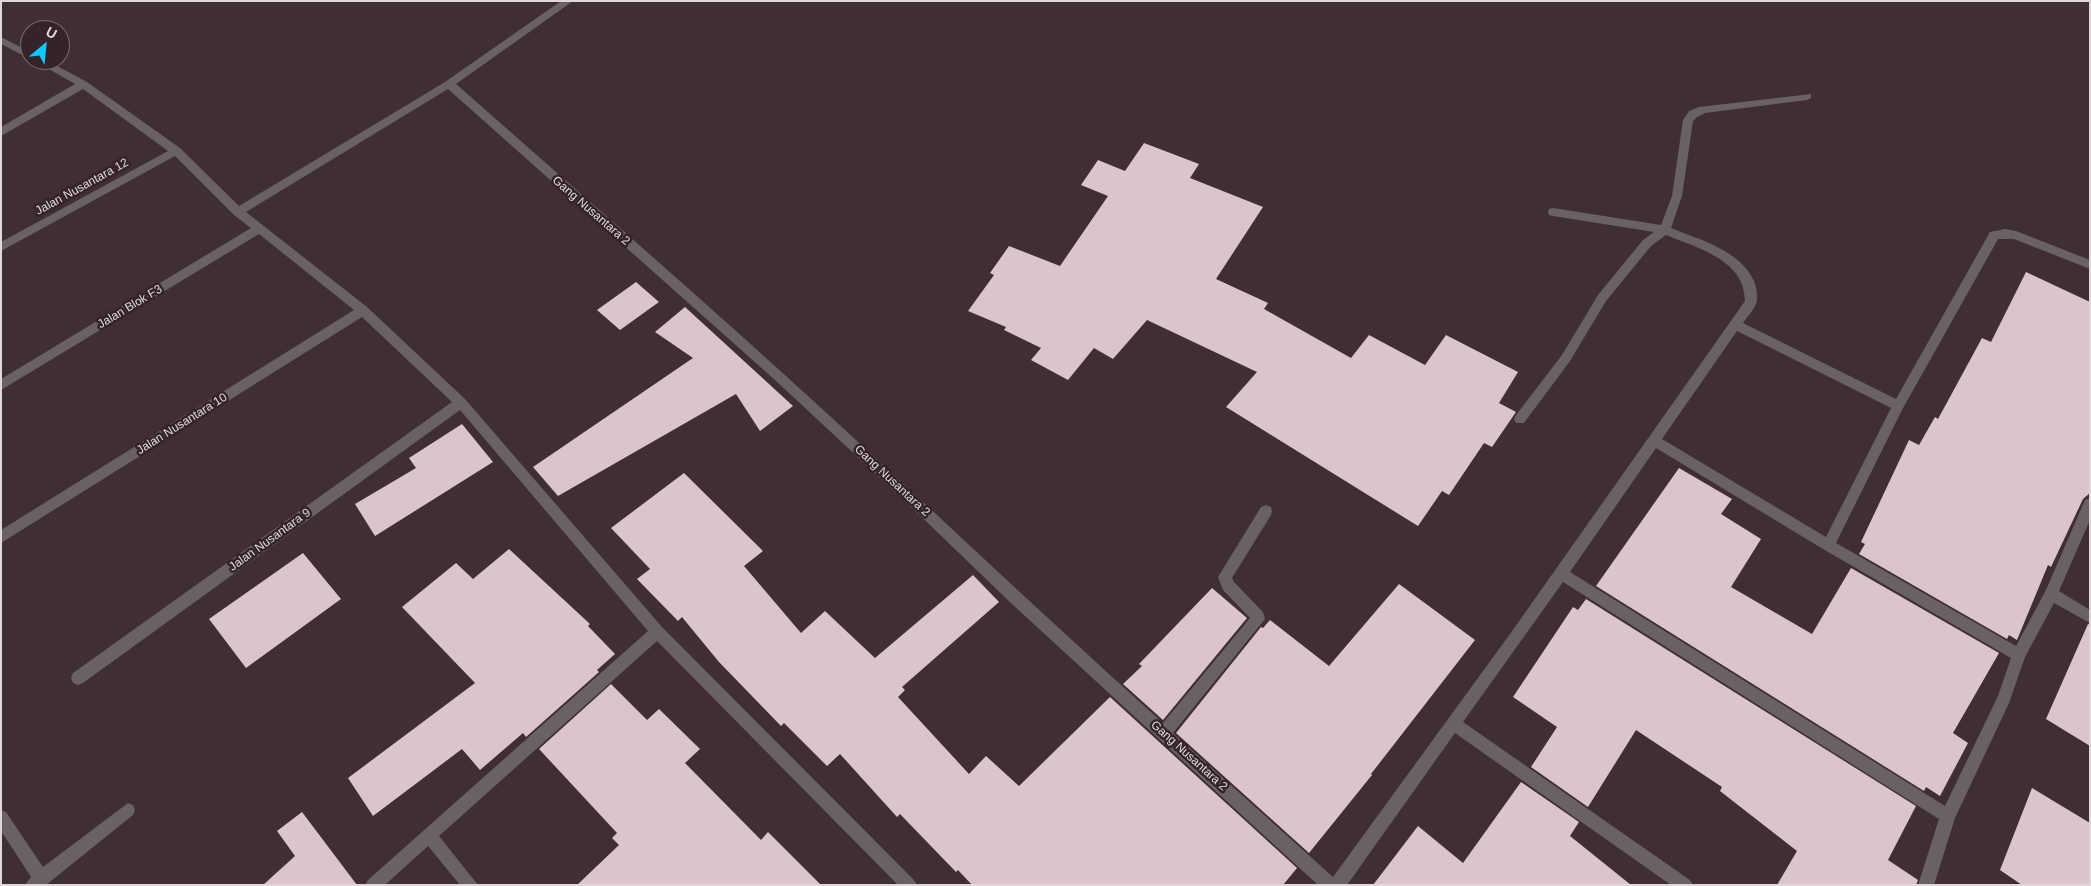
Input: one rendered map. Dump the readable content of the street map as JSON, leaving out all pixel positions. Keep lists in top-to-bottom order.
{
  "streets": {
    "street": [
      "Jalan Nusantara 12",
      "Gang Nusantara 2",
      "Jalan Blok F3",
      "Jalan Nusantara 10",
      "Jalan Nusantara 9"
    ]
  },
  "north": "top right"
}
